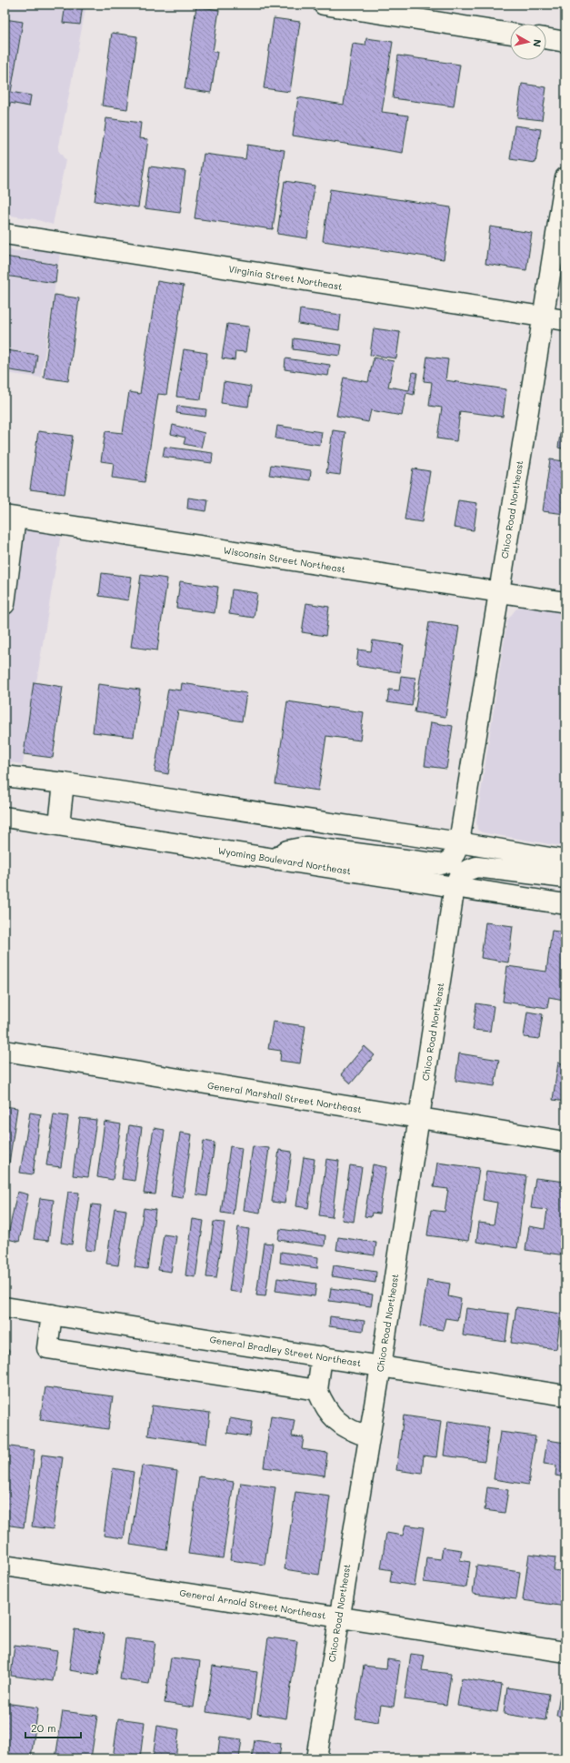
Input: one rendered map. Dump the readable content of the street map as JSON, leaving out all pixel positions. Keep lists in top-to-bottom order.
{
  "streets": {
    "street": [
      "Virginia Street Northeast",
      "Chico Road Northeast",
      "Wisconsin Street Northeast",
      "Wyoming Boulevard Northeast",
      "General Marshall Street Northeast",
      "General Bradley Street Northeast",
      "General Arnold Street Northeast"
    ]
  },
  "crossings": [
    ["Virginia Street Northeast", "Chico Road Northeast"],
    ["Chico Road Northeast", "Wisconsin Street Northeast"],
    ["Chico Road Northeast", "Wyoming Boulevard Northeast"],
    ["Chico Road Northeast", "General Marshall Street Northeast"],
    ["Chico Road Northeast", "General Bradley Street Northeast"],
    ["Chico Road Northeast", "General Arnold Street Northeast"]
  ],
  "scale_bar": "20 m",
  "north": "right"
}
